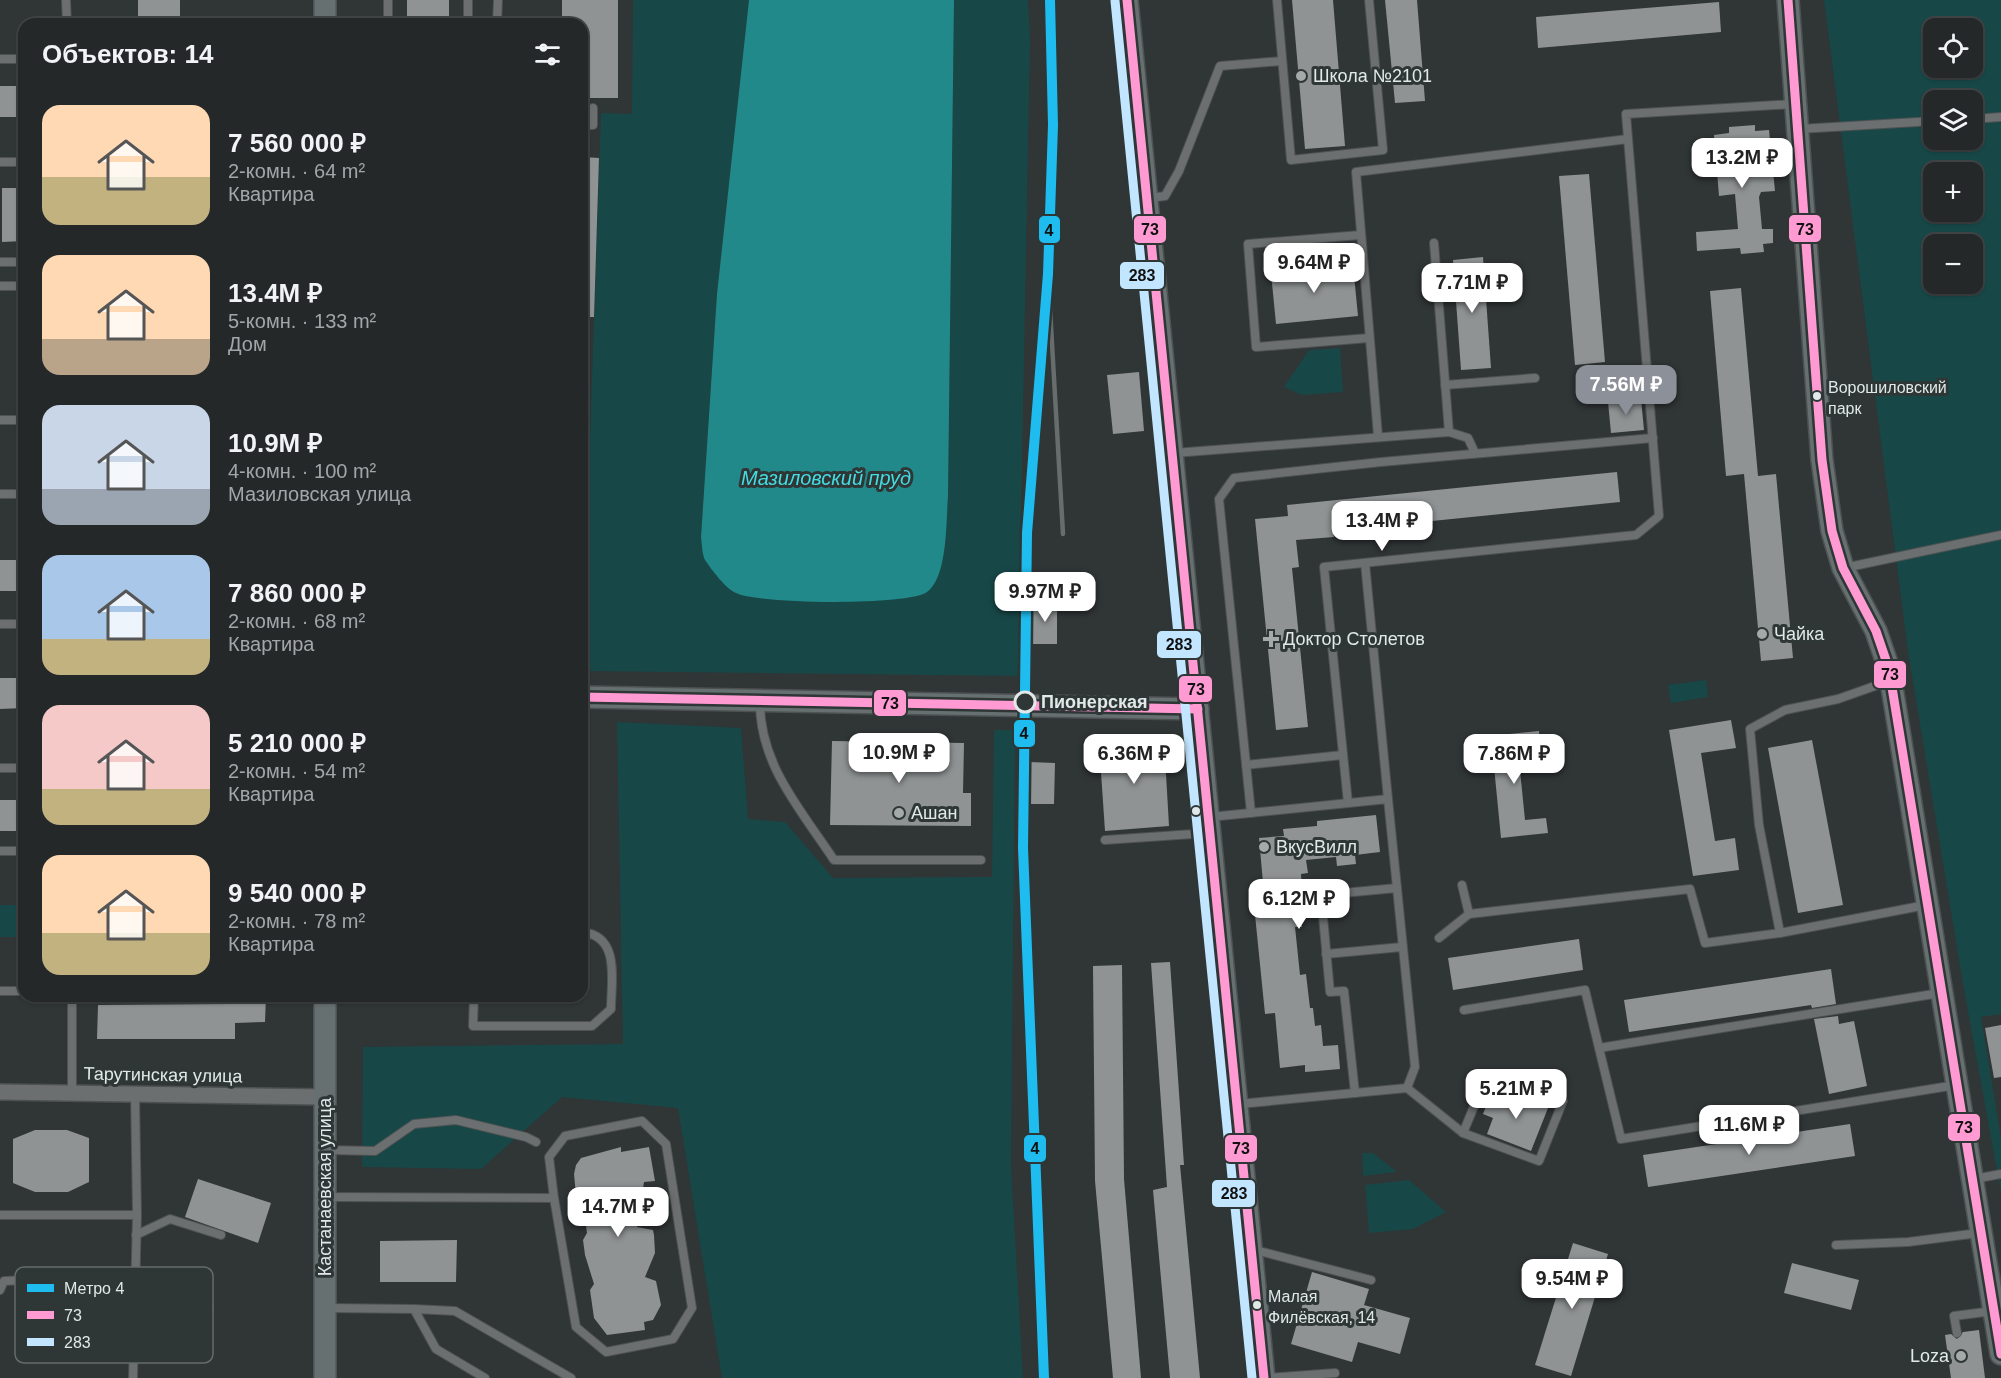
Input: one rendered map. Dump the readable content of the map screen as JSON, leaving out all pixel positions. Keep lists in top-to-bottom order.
{
  "streets": {
    "street": ["Тарутинская улица", "Кастанаевская улица"]
  },
  "crossings": [
    ["Тарутинская улица", "Кастанаевская улица"]
  ],
  "water": ["Мазиловский пруд"],
  "places": {
    "other": [
      "Школа №2101",
      "Ворошиловский парк",
      "Чайка",
      "Пионерская",
      "Ашан",
      "ВкусВилл",
      "Малая Филёвская, 14",
      "Loza"
    ],
    "health": ["Доктор Столетов"]
  },
  "lines": ["metro line 4", "transit line 73", "transit line 283"],
  "legend": ["Метро 4", "73", "283"],
  "page": {
    "map_buttons": ["+", "−"],
    "heading": "Объектов: 14",
    "list": [
      {
        "name": "7 560 000 ₽",
        "note": "2-комн. · 64 m² · Квартира"
      },
      {
        "name": "13.4M ₽",
        "note": "5-комн. · 133 m² · Дом"
      },
      {
        "name": "10.9M ₽",
        "note": "4-комн. · 100 m² · Мазиловская улица"
      },
      {
        "name": "7 860 000 ₽",
        "note": "2-комн. · 68 m² · Квартира"
      },
      {
        "name": "5 210 000 ₽",
        "note": "2-комн. · 54 m² · Квартира"
      },
      {
        "name": "9 540 000 ₽",
        "note": "2-комн. · 78 m² · Квартира"
      }
    ],
    "price": [
      "13.2M ₽",
      "9.64M ₽",
      "7.71M ₽",
      "7.56M ₽",
      "13.4M ₽",
      "9.97M ₽",
      "10.9M ₽",
      "6.36M ₽",
      "7.86M ₽",
      "6.12M ₽",
      "5.21M ₽",
      "11.6M ₽",
      "14.7M ₽",
      "9.54M ₽"
    ]
  }
}
